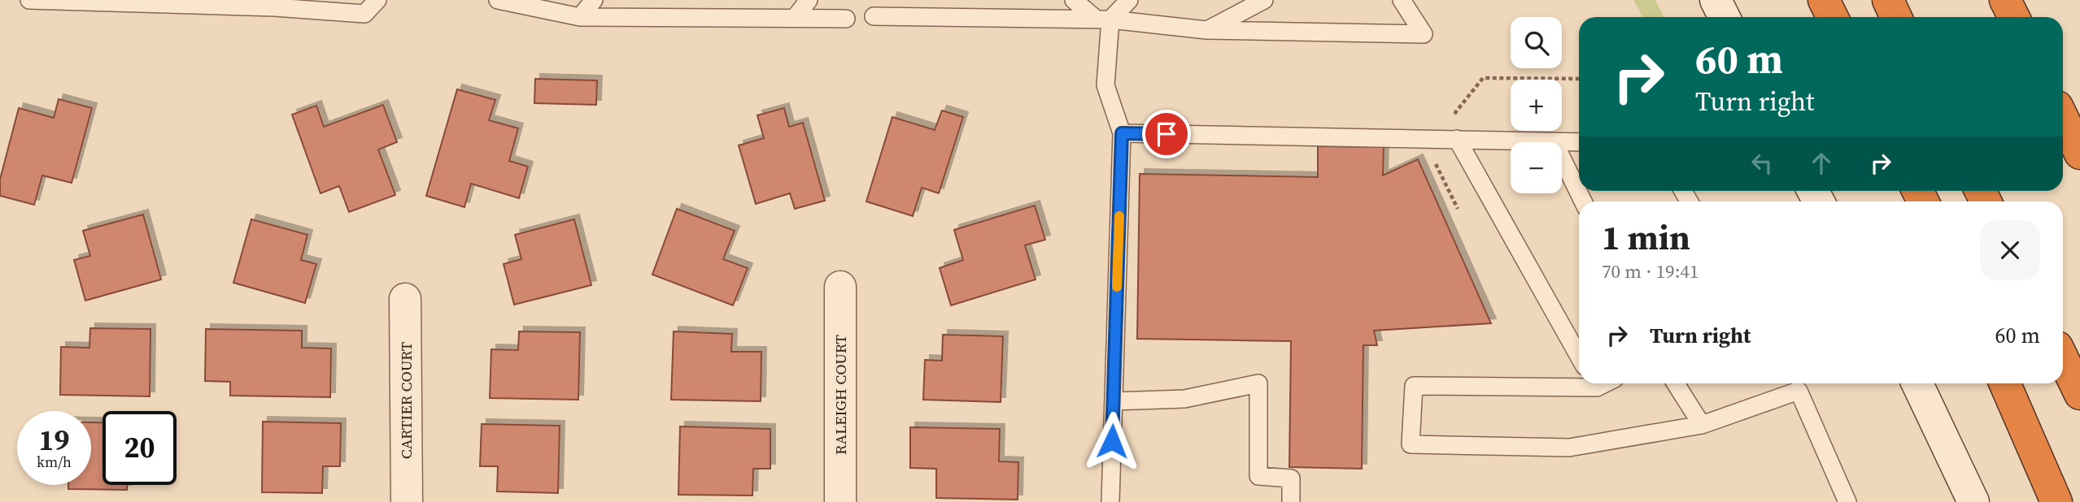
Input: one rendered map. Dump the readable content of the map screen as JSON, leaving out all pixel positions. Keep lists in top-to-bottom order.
{
  "streets": {
    "street": ["RALEIGH COURT", "CARTIER COURT"]
  },
  "page": {
    "map_buttons": ["+", "−"],
    "turn": ["60 m", "Turn right"],
    "heading": ["1 min", "70 m · 19:41"],
    "list": [
      {
        "name": "Turn right",
        "value": "60 m"
      }
    ],
    "speed": "19 km/h",
    "limit": "20"
  }
}
